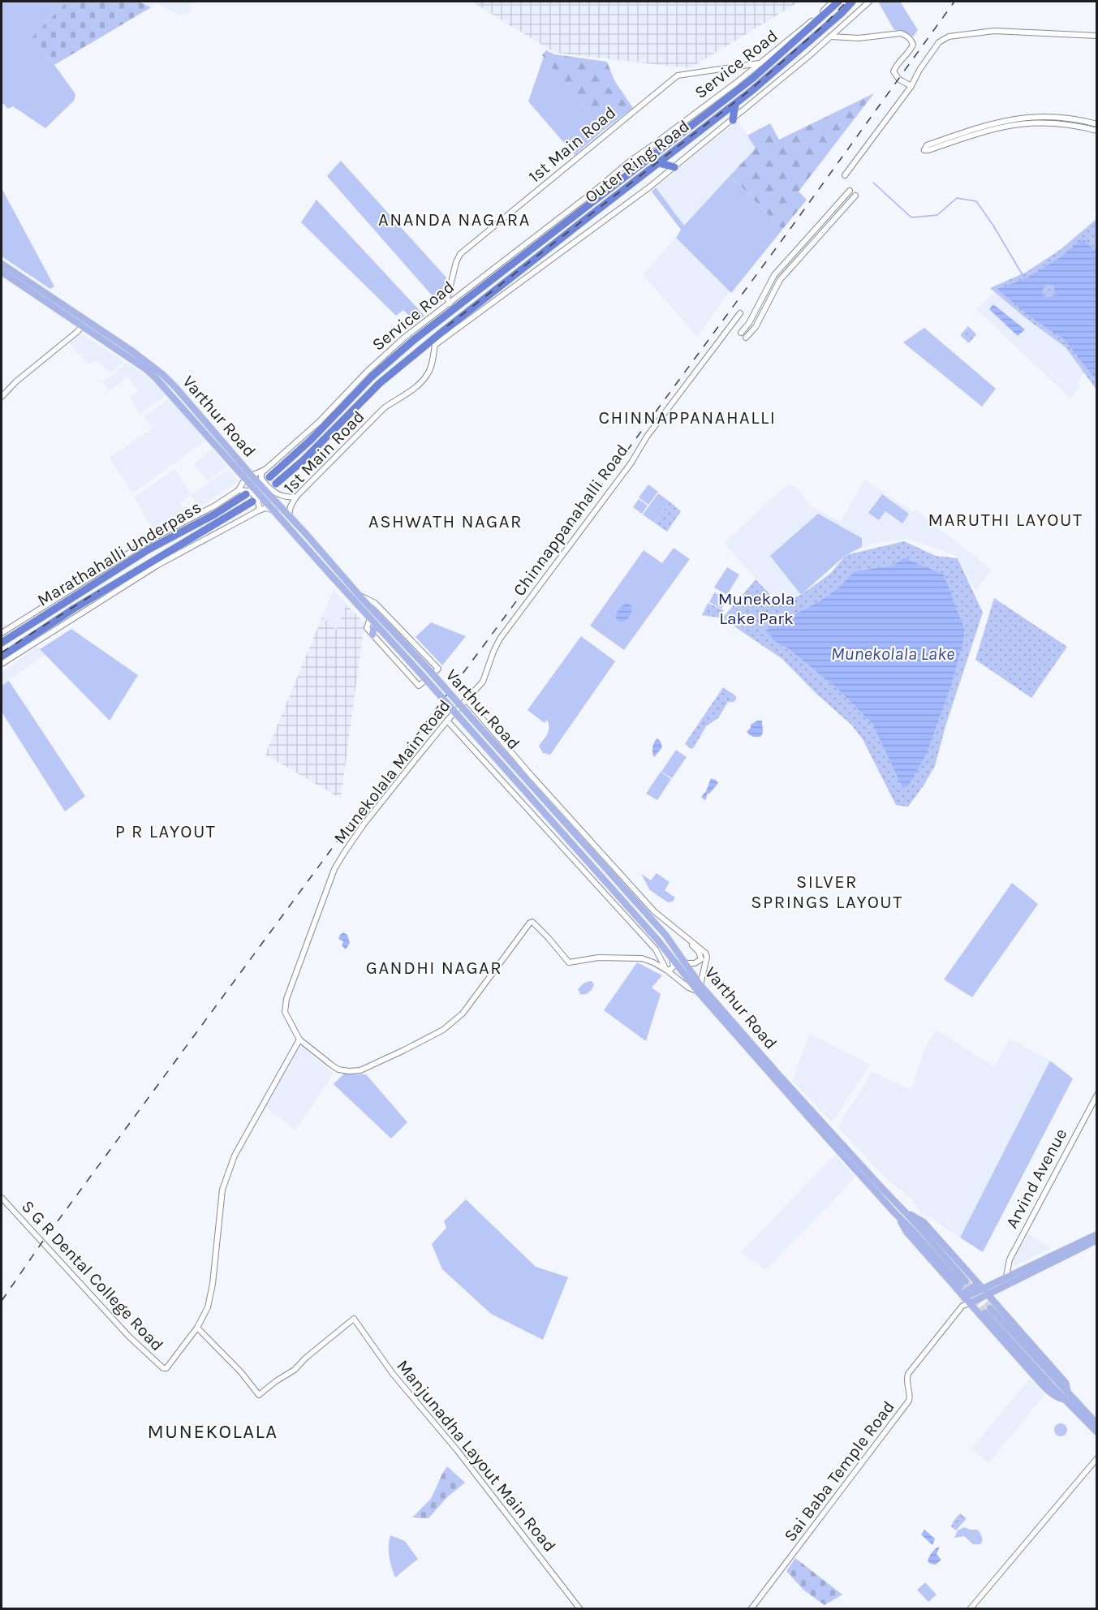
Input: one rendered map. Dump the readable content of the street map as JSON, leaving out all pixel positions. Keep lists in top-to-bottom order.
{
  "streets": {
    "highway": ["Outer Ring Road", "Marathahalli Underpass"],
    "main road": ["Varthur Road"],
    "street": [
      "Service Road",
      "1st Main Road",
      "Chinnappanahalli Road",
      "Munekolala Main Road",
      "Arvind Avenue",
      "S G R Dental College Road",
      "Manjunadha Layout Main Road",
      "Sai Baba Temple Road"
    ]
  },
  "crossings": [
    ["Service Road", "1st Main Road"],
    ["Service Road", "Outer Ring Road"],
    ["1st Main Road", "Outer Ring Road"],
    ["1st Main Road", "Varthur Road"],
    ["Chinnappanahalli Road", "Munekolala Main Road"],
    ["S G R Dental College Road", "Manjunadha Layout Main Road"]
  ],
  "districts": [
    "ANANDA NAGARA",
    "CHINNAPPANAHALLI",
    "MARUTHI LAYOUT",
    "ASHWATH NAGAR",
    "P R LAYOUT",
    "SILVER SPRINGS LAYOUT",
    "GANDHI NAGAR",
    "MUNEKOLALA"
  ],
  "water": ["Munekolala Lake"],
  "parks": ["Munekola Lake Park"]
}
